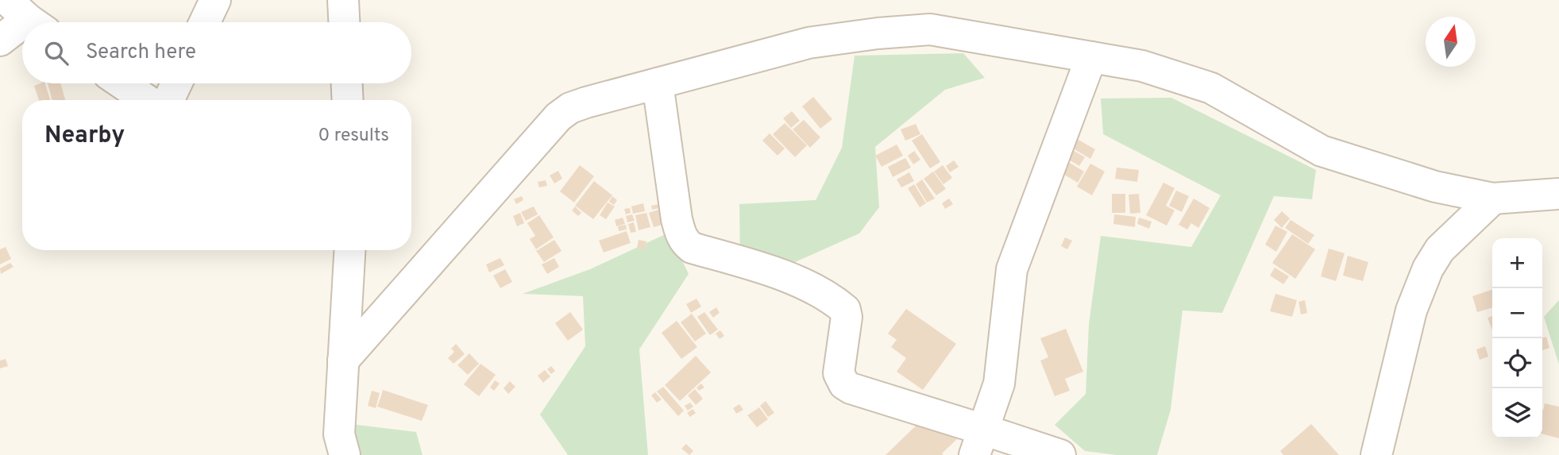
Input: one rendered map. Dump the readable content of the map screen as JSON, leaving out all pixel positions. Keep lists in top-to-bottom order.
{
  "north": "top",
  "page": {
    "search": "Search here",
    "heading": ["Nearby", "0 results"],
    "map_buttons": ["+", "−"]
  }
}
